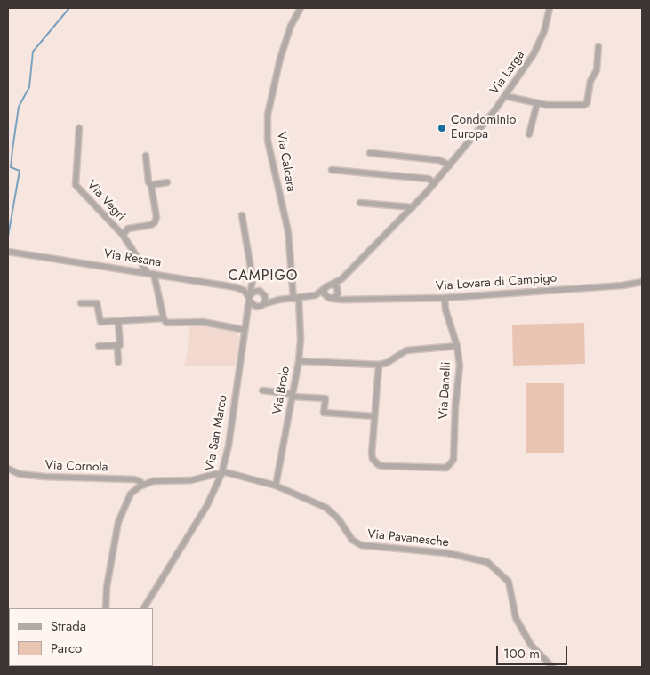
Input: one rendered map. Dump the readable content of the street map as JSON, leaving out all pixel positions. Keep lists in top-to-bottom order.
{
  "streets": {
    "street": [
      "Via Larga",
      "Via Calcara",
      "Via Vegri",
      "Via Resana",
      "Via Lovara di Campigo",
      "Via Brolo",
      "Via Danelli",
      "Via San Marco",
      "Via Cornola",
      "Via Pavanesche"
    ]
  },
  "crossings": [
    ["Via Larga", "Via Lovara di Campigo"],
    ["Via Calcara", "Via Lovara di Campigo"],
    ["Via Calcara", "Via Brolo"],
    ["Via Vegri", "Via Resana"],
    ["Via Resana", "Via Lovara di Campigo"],
    ["Via Resana", "Via San Marco"],
    ["Via Lovara di Campigo", "Via Brolo"],
    ["Via Lovara di Campigo", "Via Danelli"],
    ["Via Lovara di Campigo", "Via San Marco"],
    ["Via Brolo", "Via Pavanesche"],
    ["Via San Marco", "Via Pavanesche"]
  ],
  "districts": ["CAMPIGO"],
  "places": ["Condominio Europa"],
  "legend": ["Strada", "Parco"],
  "scale_bar": "100 m"
}
